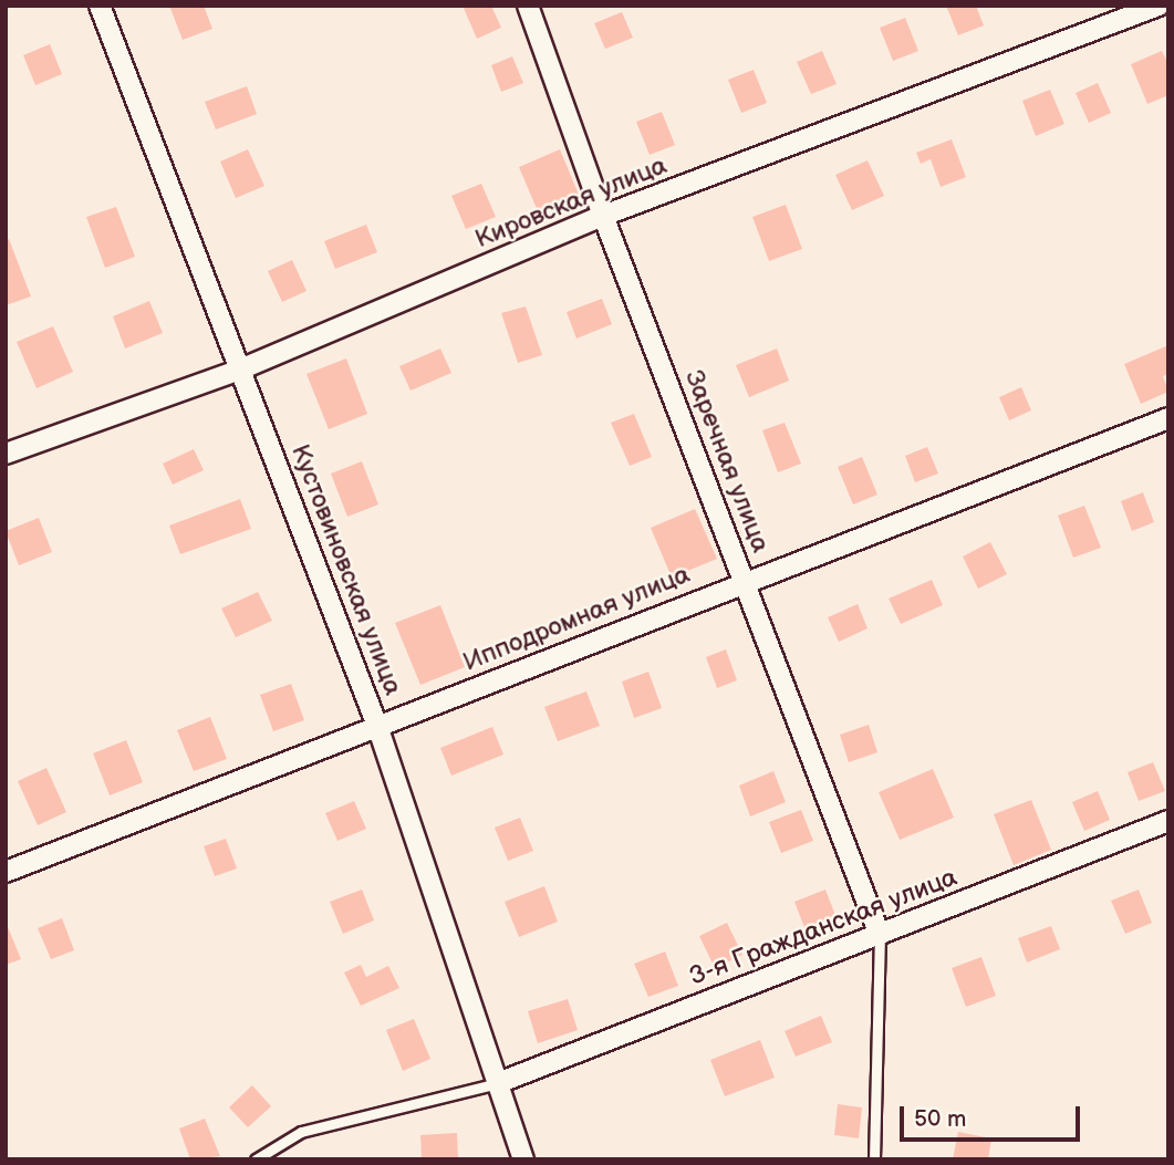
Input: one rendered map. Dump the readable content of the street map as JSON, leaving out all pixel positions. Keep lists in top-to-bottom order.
{
  "streets": {
    "street": [
      "Кировская улица",
      "Заречная улица",
      "Кустовиновская улица",
      "Ипподромная улица",
      "3-я Гражданская улица"
    ]
  },
  "crossings": [
    ["Кировская улица", "Заречная улица"],
    ["Кировская улица", "Кустовиновская улица"],
    ["Заречная улица", "Ипподромная улица"],
    ["Заречная улица", "3-я Гражданская улица"],
    ["Кустовиновская улица", "Ипподромная улица"],
    ["Кустовиновская улица", "3-я Гражданская улица"]
  ],
  "scale_bar": "50 m"
}
